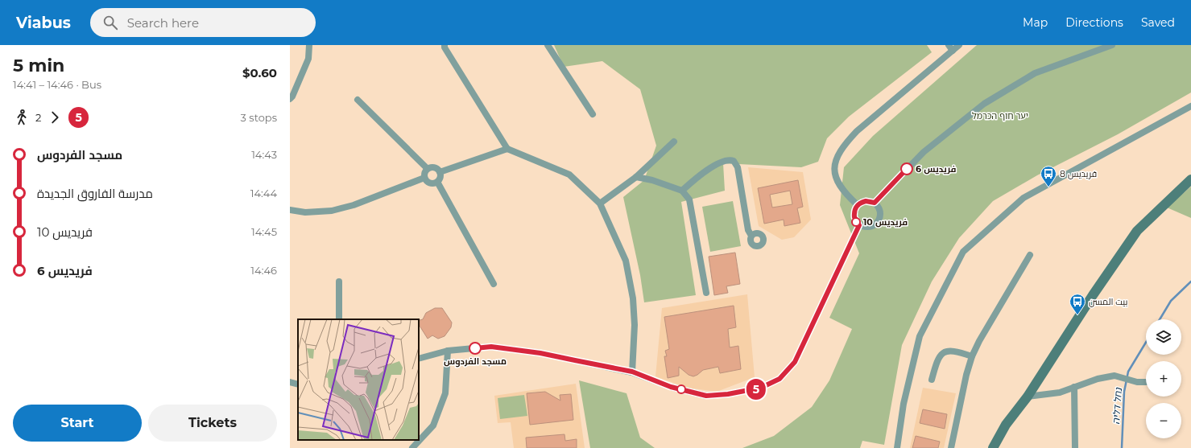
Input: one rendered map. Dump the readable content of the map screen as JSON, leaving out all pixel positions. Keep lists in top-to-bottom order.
{
  "water": ["נחל דליה"],
  "parks": ["יער חוף הכרמל"],
  "places": {
    "other": ["فريديس 6", "فريديس 10", "مسجد الفردوس"],
    "bus stop": ["فريديس 8", "بيت المسن"]
  },
  "lines": ["bus line 5"],
  "page": {
    "header": "Viabus",
    "search": "Search here",
    "nav": ["Map", "Directions", "Saved"],
    "heading": ["5 min", "14:41 – 14:46 · Bus", "$0.60"],
    "on_map": "5",
    "legs": ["2", "5", "3 stops"],
    "list": [
      {
        "name": "مسجد الفردوس",
        "value": "14:43"
      },
      {
        "name": "مدرسة الفاروق الجديدة",
        "value": "14:44"
      },
      {
        "name": "فريديس 10",
        "value": "14:45"
      },
      {
        "name": "فريديس 6",
        "value": "14:46"
      }
    ],
    "map_buttons": ["+", "−"],
    "buttons": ["Start", "Tickets"]
  }
}
